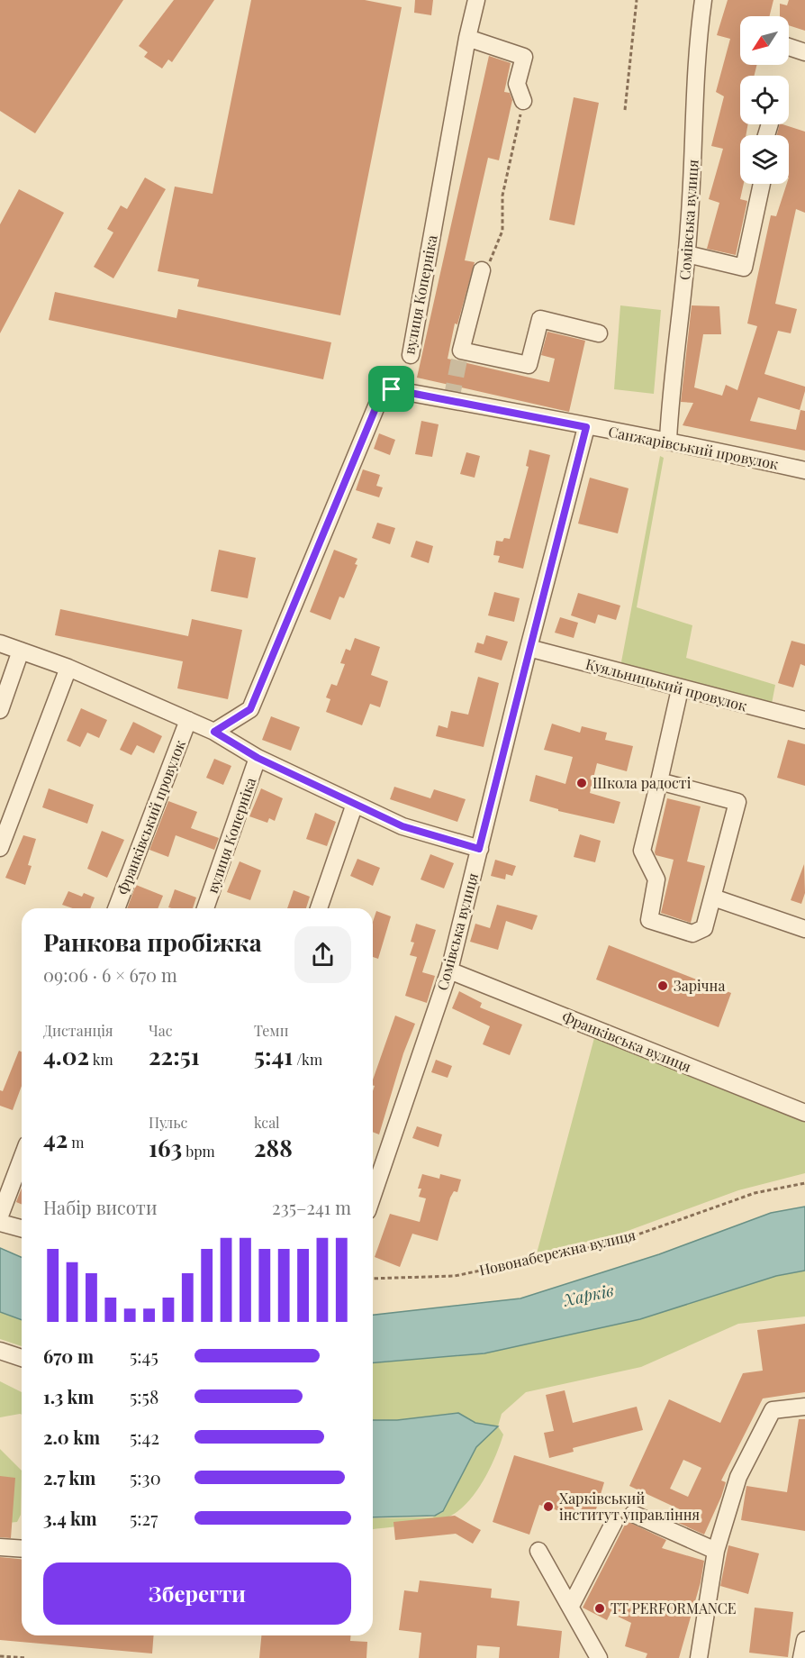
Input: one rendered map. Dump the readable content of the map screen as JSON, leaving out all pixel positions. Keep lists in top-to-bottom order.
{
  "streets": {
    "street": [
      "Сомівська вулиця",
      "вулиця Коперніка",
      "Санжарівський провулок",
      "Куяльницький провулок",
      "Франківський провулок",
      "Франківська вулиця"
    ],
    "path": ["Новонабережна вулиця"]
  },
  "crossings": [
    ["Сомівська вулиця", "Санжарівський провулок"],
    ["Сомівська вулиця", "Куяльницький провулок"],
    ["Сомівська вулиця", "Франківська вулиця"]
  ],
  "water": ["Харків"],
  "places": [
    "Школа радості",
    "Зарічна",
    "Харківський інститут управління",
    "TT PERFORMANCE"
  ],
  "north": "bottom left",
  "page": {
    "heading": ["Ранкова пробіжка", "09:06 · 6 × 670 m"],
    "stats": [
      ["Дистанція", "4.02 km"],
      ["Час", "22:51"],
      ["Темп", "5:41 /km"],
      ["42 m"],
      ["Пульс", "163 bpm"],
      ["kcal", "288"]
    ],
    "chart": ["Набір висоти", "235–241 m"],
    "list": [
      {
        "name": "670 m",
        "note": "5:45"
      },
      {
        "name": "1.3 km",
        "note": "5:58"
      },
      {
        "name": "2.0 km",
        "note": "5:42"
      },
      {
        "name": "2.7 km",
        "note": "5:30"
      },
      {
        "name": "3.4 km",
        "note": "5:27"
      }
    ],
    "buttons": "Зберегти"
  }
}
